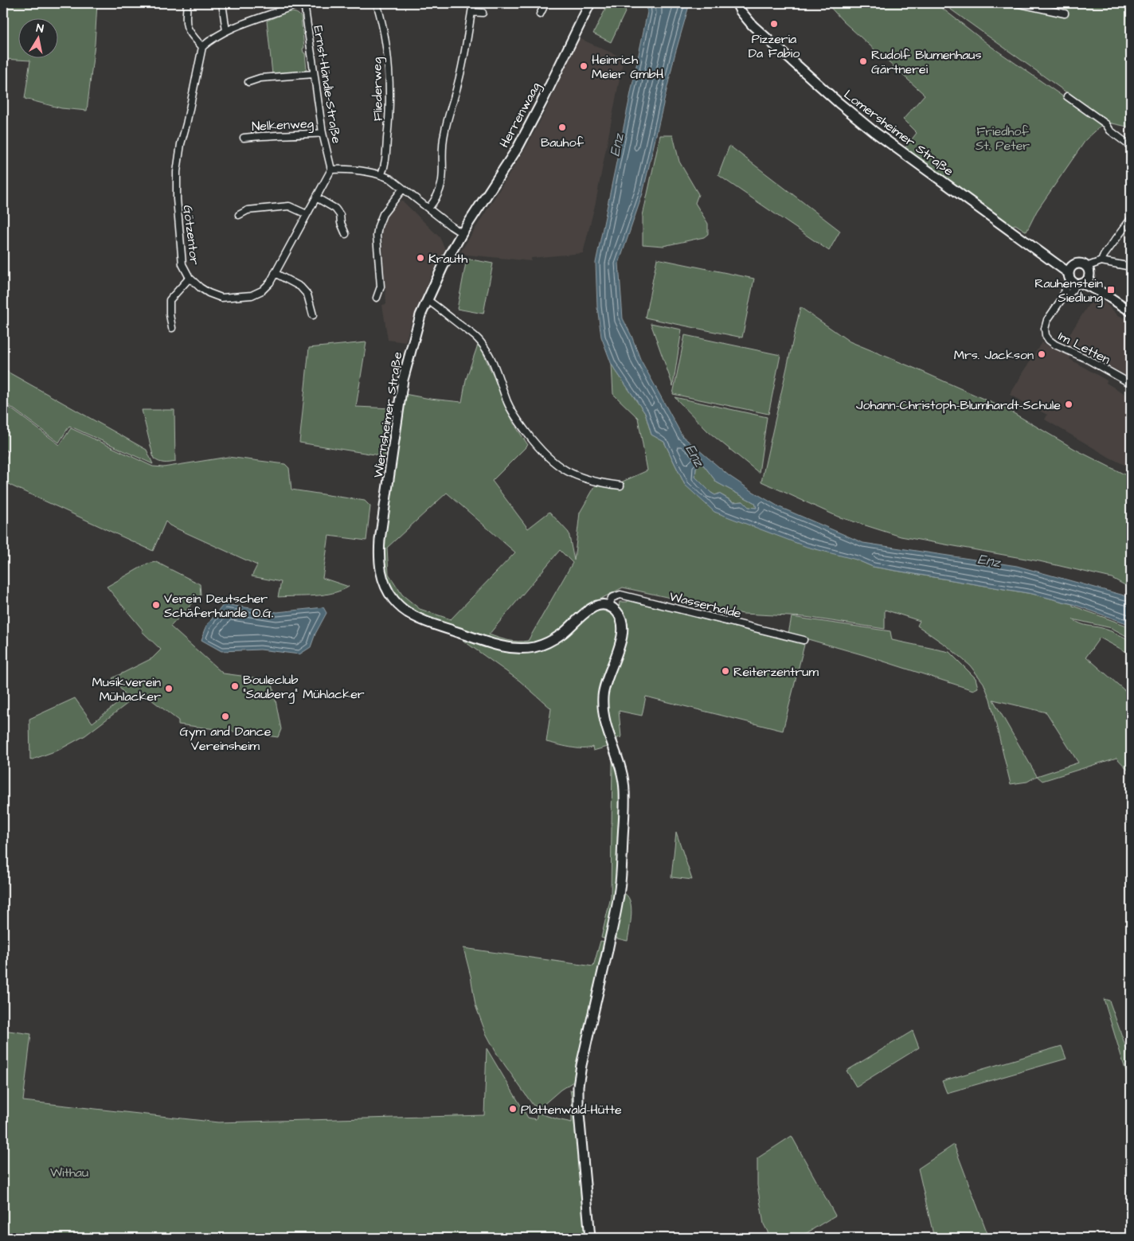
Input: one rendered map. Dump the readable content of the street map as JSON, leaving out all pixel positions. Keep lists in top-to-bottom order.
{
  "streets": {
    "main road": ["Herrenwaag", "Lomersheimer Straße", "Wiernsheimer Straße"],
    "street": [
      "Ernst-Händle-Straße",
      "Fliederweg",
      "Nelkenweg",
      "Götzentor",
      "Im Letten",
      "Wasserhalde"
    ]
  },
  "crossings": [
    ["Ernst-Händle-Straße", "Nelkenweg"],
    ["Ernst-Händle-Straße", "Götzentor"],
    ["Herrenwaag", "Wiernsheimer Straße"],
    ["Lomersheimer Straße", "Im Letten"],
    ["Wiernsheimer Straße", "Wasserhalde"]
  ],
  "water": ["Enz"],
  "parks": ["Friedhof St. Peter", "Withau"],
  "places": {
    "other": [
      "Pizzeria Da Fabio",
      "Rudolf Blumenhaus Gärtnerei",
      "Heinrich Meier GmbH",
      "Bauhof",
      "Krauth",
      "Mrs. Jackson",
      "Johann-Christoph-Blumhardt-Schule",
      "Verein Deutscher Schäferhunde O.G.",
      "Reiterzentrum",
      "Bouleclub \"Sauberg\" Mühlacker",
      "Musikverein Mühlacker",
      "Gym and Dance Vereinsheim",
      "Plattenwald-Hütte"
    ],
    "transit": ["Rauhenstein Siedlung"]
  },
  "north": "top"
}
